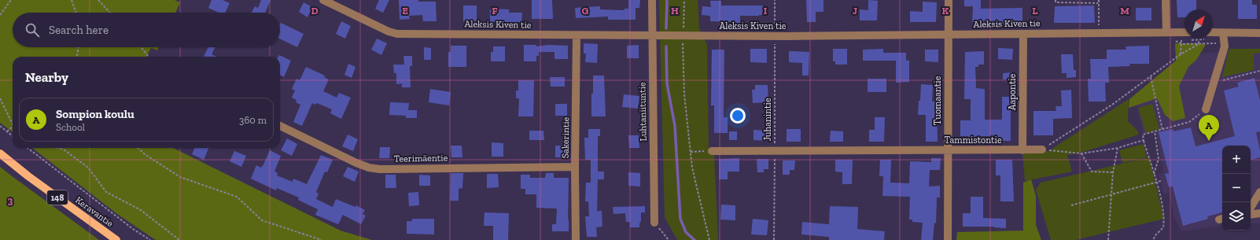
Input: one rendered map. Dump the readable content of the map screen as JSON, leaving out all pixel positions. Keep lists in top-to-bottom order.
{
  "streets": {
    "main road": ["148", "Keravantie"],
    "street": [
      "Aleksis Kiven tie",
      "Aapontie",
      "Tuomaantie",
      "Luhtaniituntie",
      "Sakerintie",
      "Tammistontie",
      "Teerimäentie"
    ],
    "path": ["Juhanintie"]
  },
  "crossings": [
    ["Aleksis Kiven tie", "Aapontie"],
    ["Aleksis Kiven tie", "Tuomaantie"],
    ["Aleksis Kiven tie", "Luhtaniituntie"],
    ["Aleksis Kiven tie", "Juhanintie"],
    ["Aleksis Kiven tie", "Sakerintie"],
    ["Aapontie", "Tammistontie"],
    ["Tuomaantie", "Tammistontie"],
    ["Juhanintie", "Tammistontie"],
    ["Sakerintie", "Teerimäentie"]
  ],
  "north": "top right",
  "page": {
    "search": "Search here",
    "heading": "Nearby",
    "list": [
      {
        "mark": "A",
        "name": "Sompion koulu",
        "note": "School",
        "value": "360 m"
      }
    ],
    "pins": "A",
    "map_buttons": ["+", "−"]
  },
  "grid": {
    "columns": [
      "D",
      "E",
      "F",
      "G",
      "H",
      "I",
      "J",
      "K",
      "L",
      "M"
    ],
    "rows": ["3"]
  }
}
